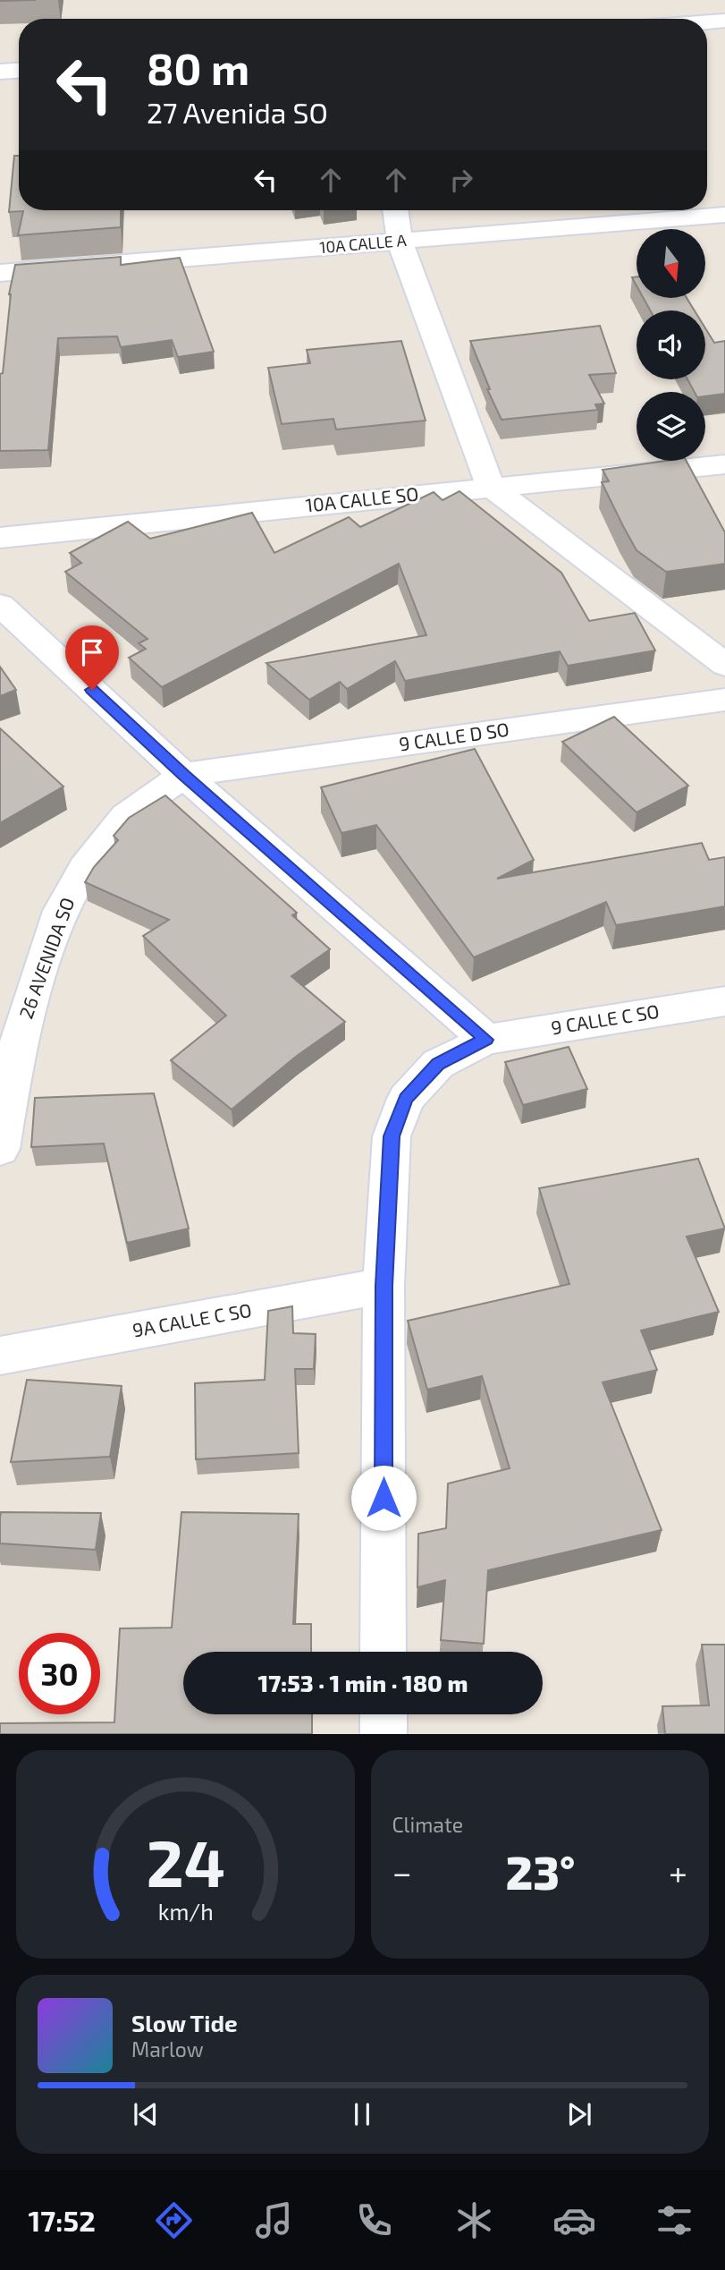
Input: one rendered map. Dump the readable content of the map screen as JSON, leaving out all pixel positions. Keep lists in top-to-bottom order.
{
  "streets": {
    "street": [
      "10A CALLE A",
      "10A CALLE SO",
      "9 CALLE D SO",
      "26 AVENIDA SO",
      "9 CALLE C SO",
      "9A CALLE C SO"
    ]
  },
  "crossings": [
    ["9 CALLE D SO", "26 AVENIDA SO"],
    ["9 CALLE C SO", "9A CALLE C SO"]
  ],
  "north": "bottom",
  "page": {
    "turn": ["80 m", "27 Avenida SO"],
    "limit": "30",
    "trip": "17:53 · 1 min · 180 m",
    "tile": "Climate",
    "heat": ["−", "23°", "+"],
    "song": ["Slow Tide", "Marlow"],
    "tabs": "17:52",
    "gauge": ["24", "km/h"]
  }
}
